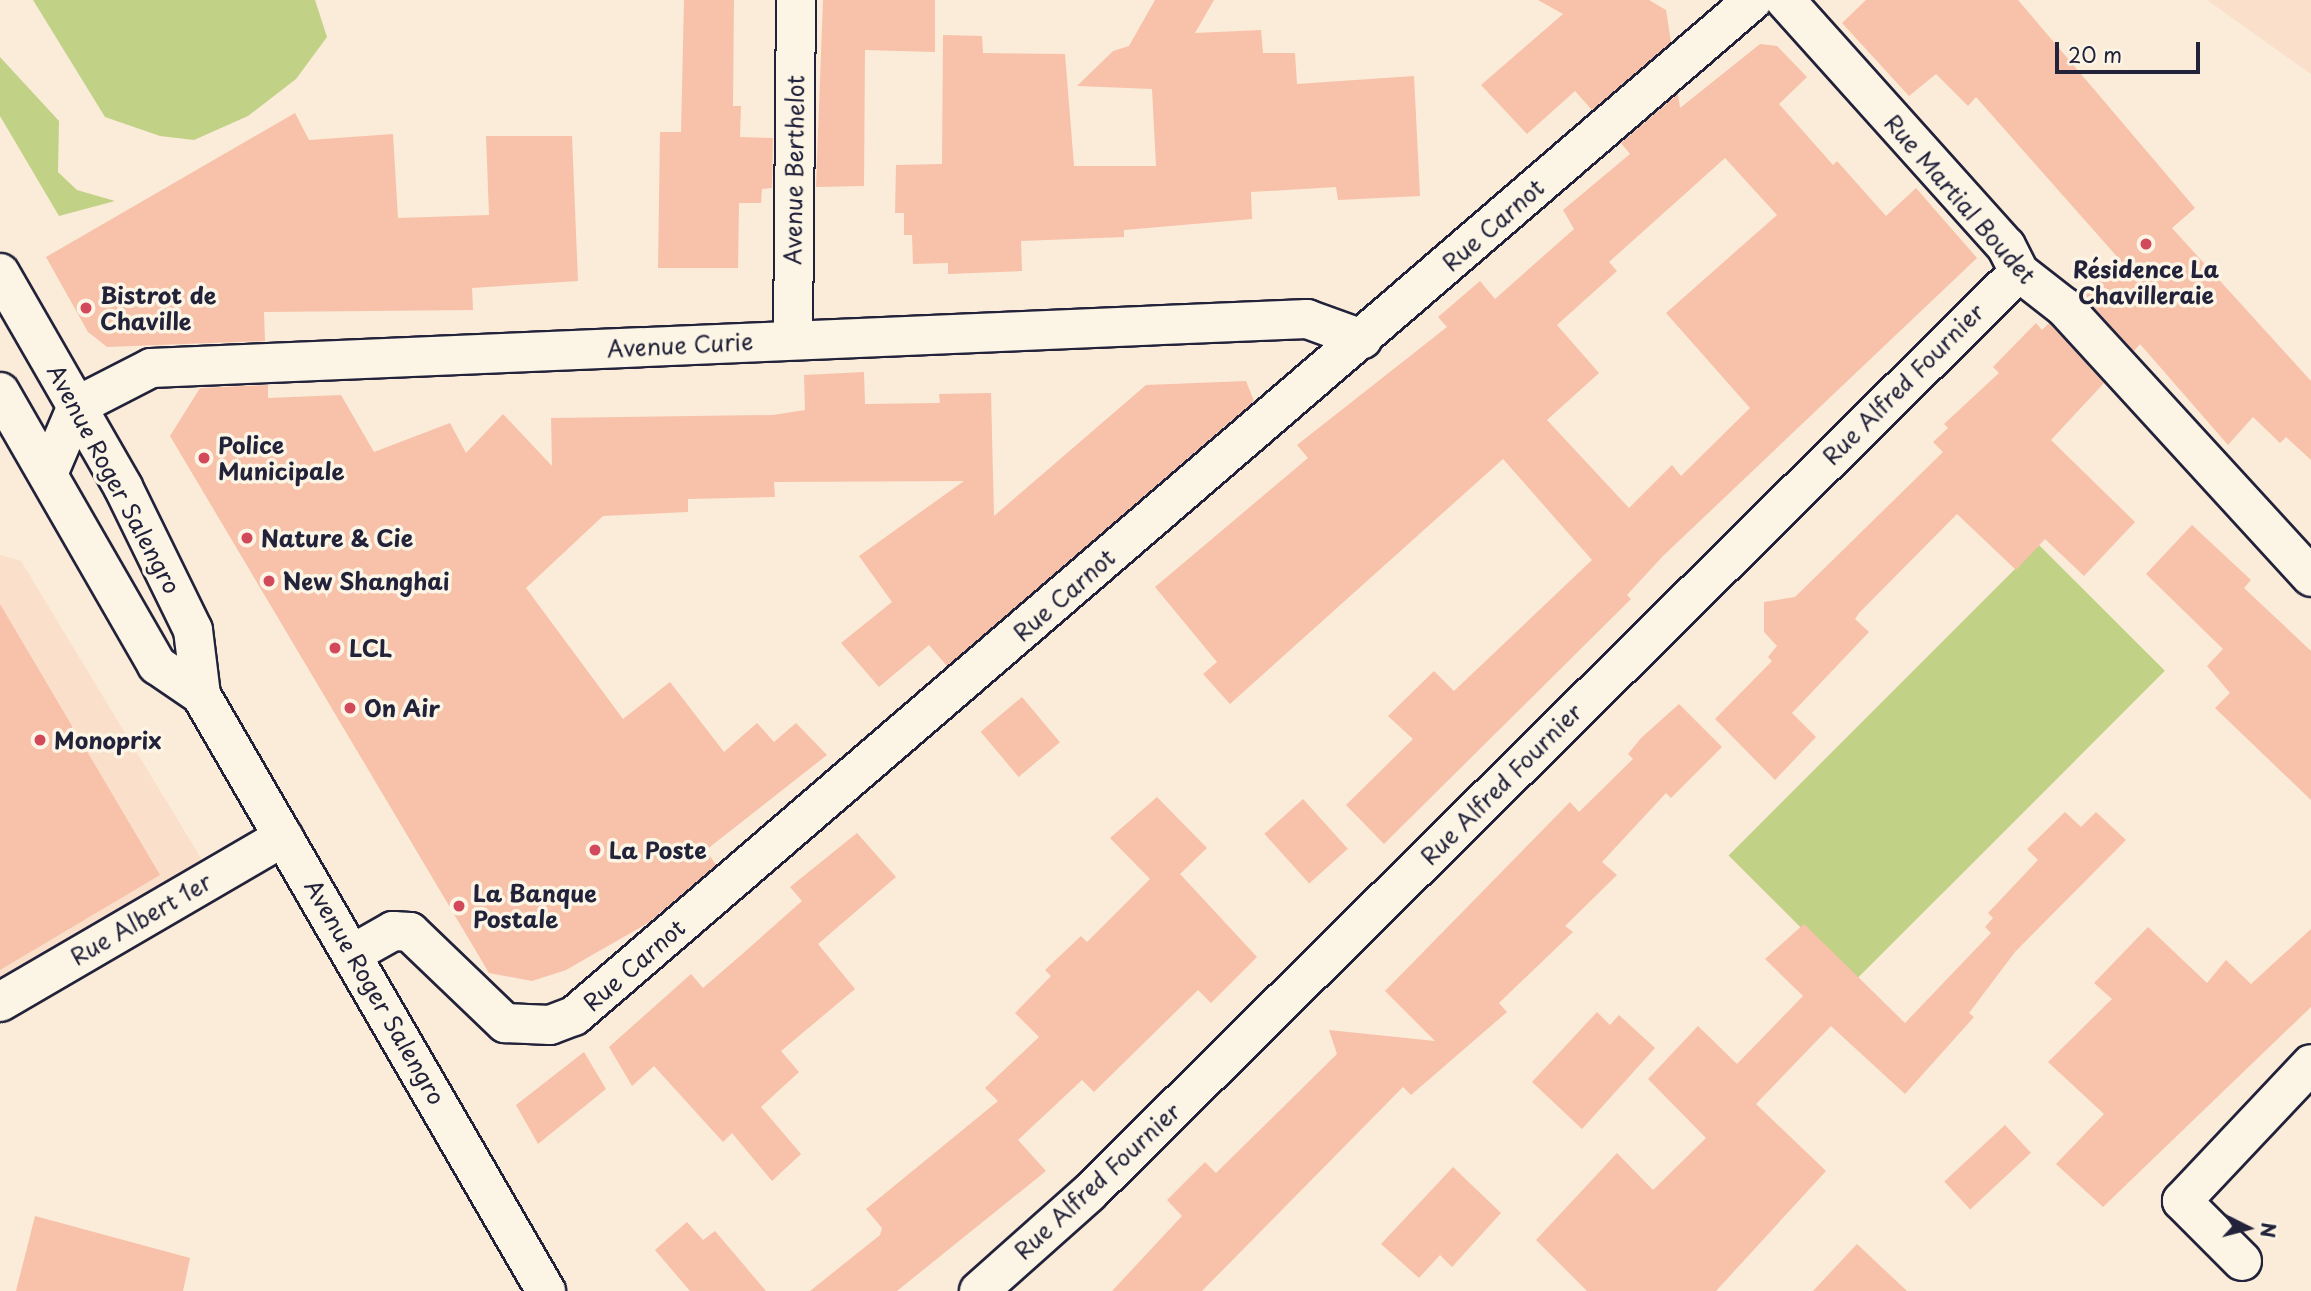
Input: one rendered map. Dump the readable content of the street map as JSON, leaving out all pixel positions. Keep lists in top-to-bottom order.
{
  "streets": {
    "street": [
      "Avenue Berthelot",
      "Rue Martial Boudet",
      "Rue Carnot",
      "Avenue Curie",
      "Rue Alfred Fournier",
      "Avenue Roger Salengro",
      "Rue Albert 1er"
    ]
  },
  "crossings": [
    ["Avenue Berthelot", "Avenue Curie"],
    ["Rue Martial Boudet", "Rue Alfred Fournier"],
    ["Rue Carnot", "Avenue Curie"],
    ["Rue Carnot", "Avenue Roger Salengro"],
    ["Avenue Curie", "Avenue Roger Salengro"],
    ["Avenue Roger Salengro", "Rue Albert 1er"]
  ],
  "places": [
    "Résidence La Chavilleraie",
    "Bistrot de Chaville",
    "Police Municipale",
    "Nature & Cie",
    "New Shanghai",
    "LCL",
    "On Air",
    "Monoprix",
    "La Poste",
    "La Banque Postale"
  ],
  "scale_bar": "20 m",
  "north": "right"
}
